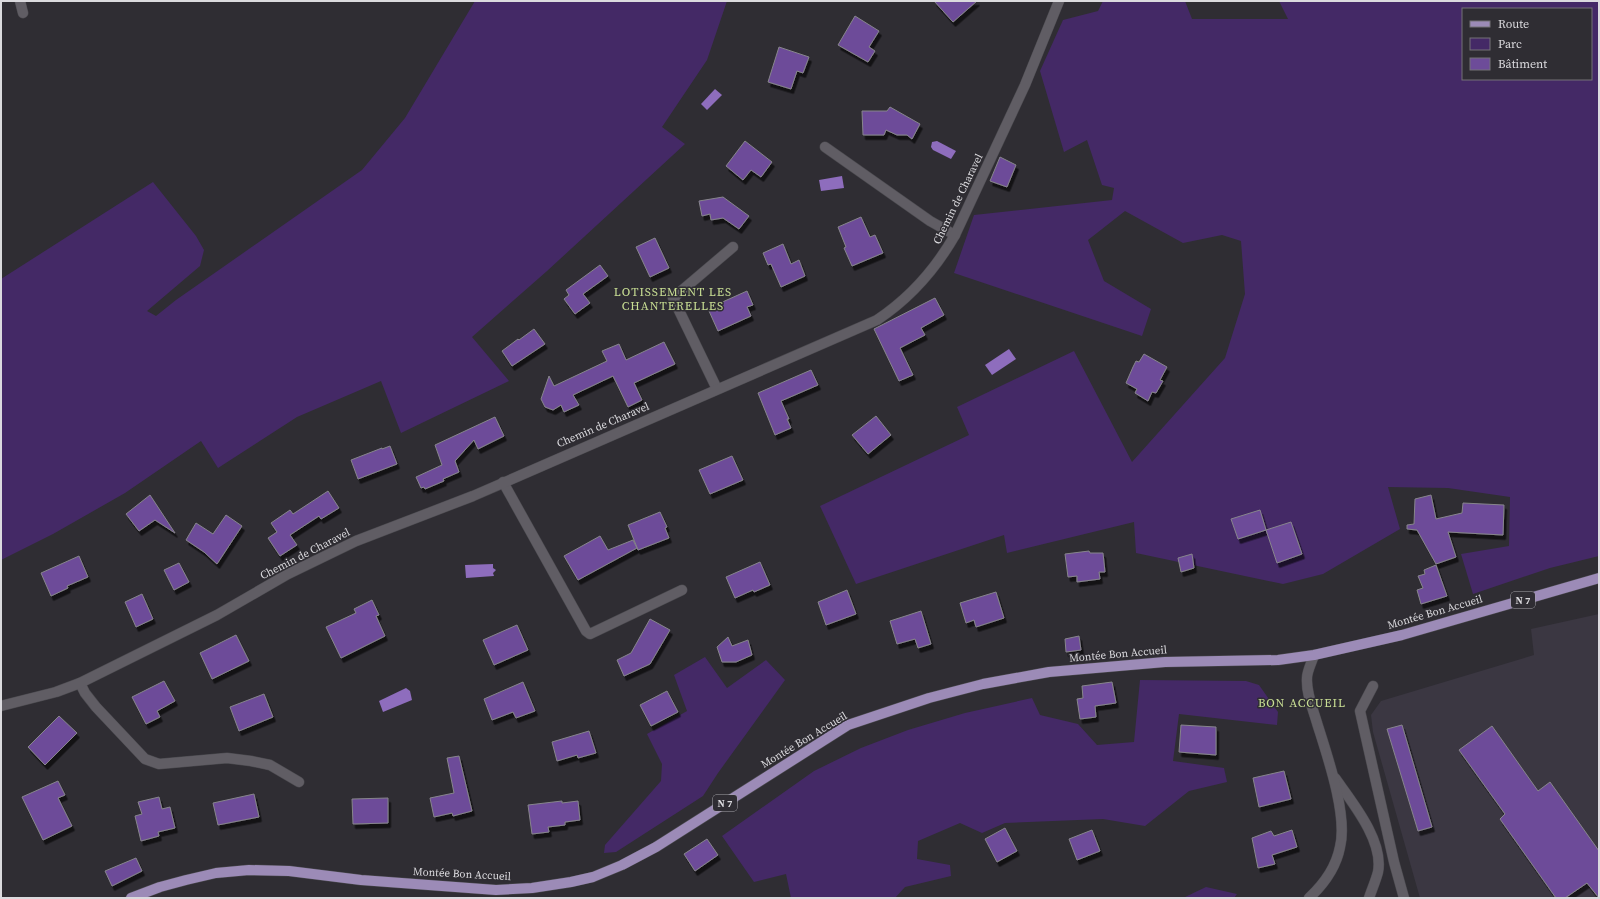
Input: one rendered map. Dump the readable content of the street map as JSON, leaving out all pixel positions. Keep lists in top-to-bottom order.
{
  "streets": {
    "main road": ["N 7", "Montée Bon Accueil"],
    "street": ["Chemin de Charavel"]
  },
  "districts": ["LOTISSEMENT LES CHANTERELLES", "BON ACCUEIL"],
  "legend": ["Route", "Parc", "Bâtiment"]
}
